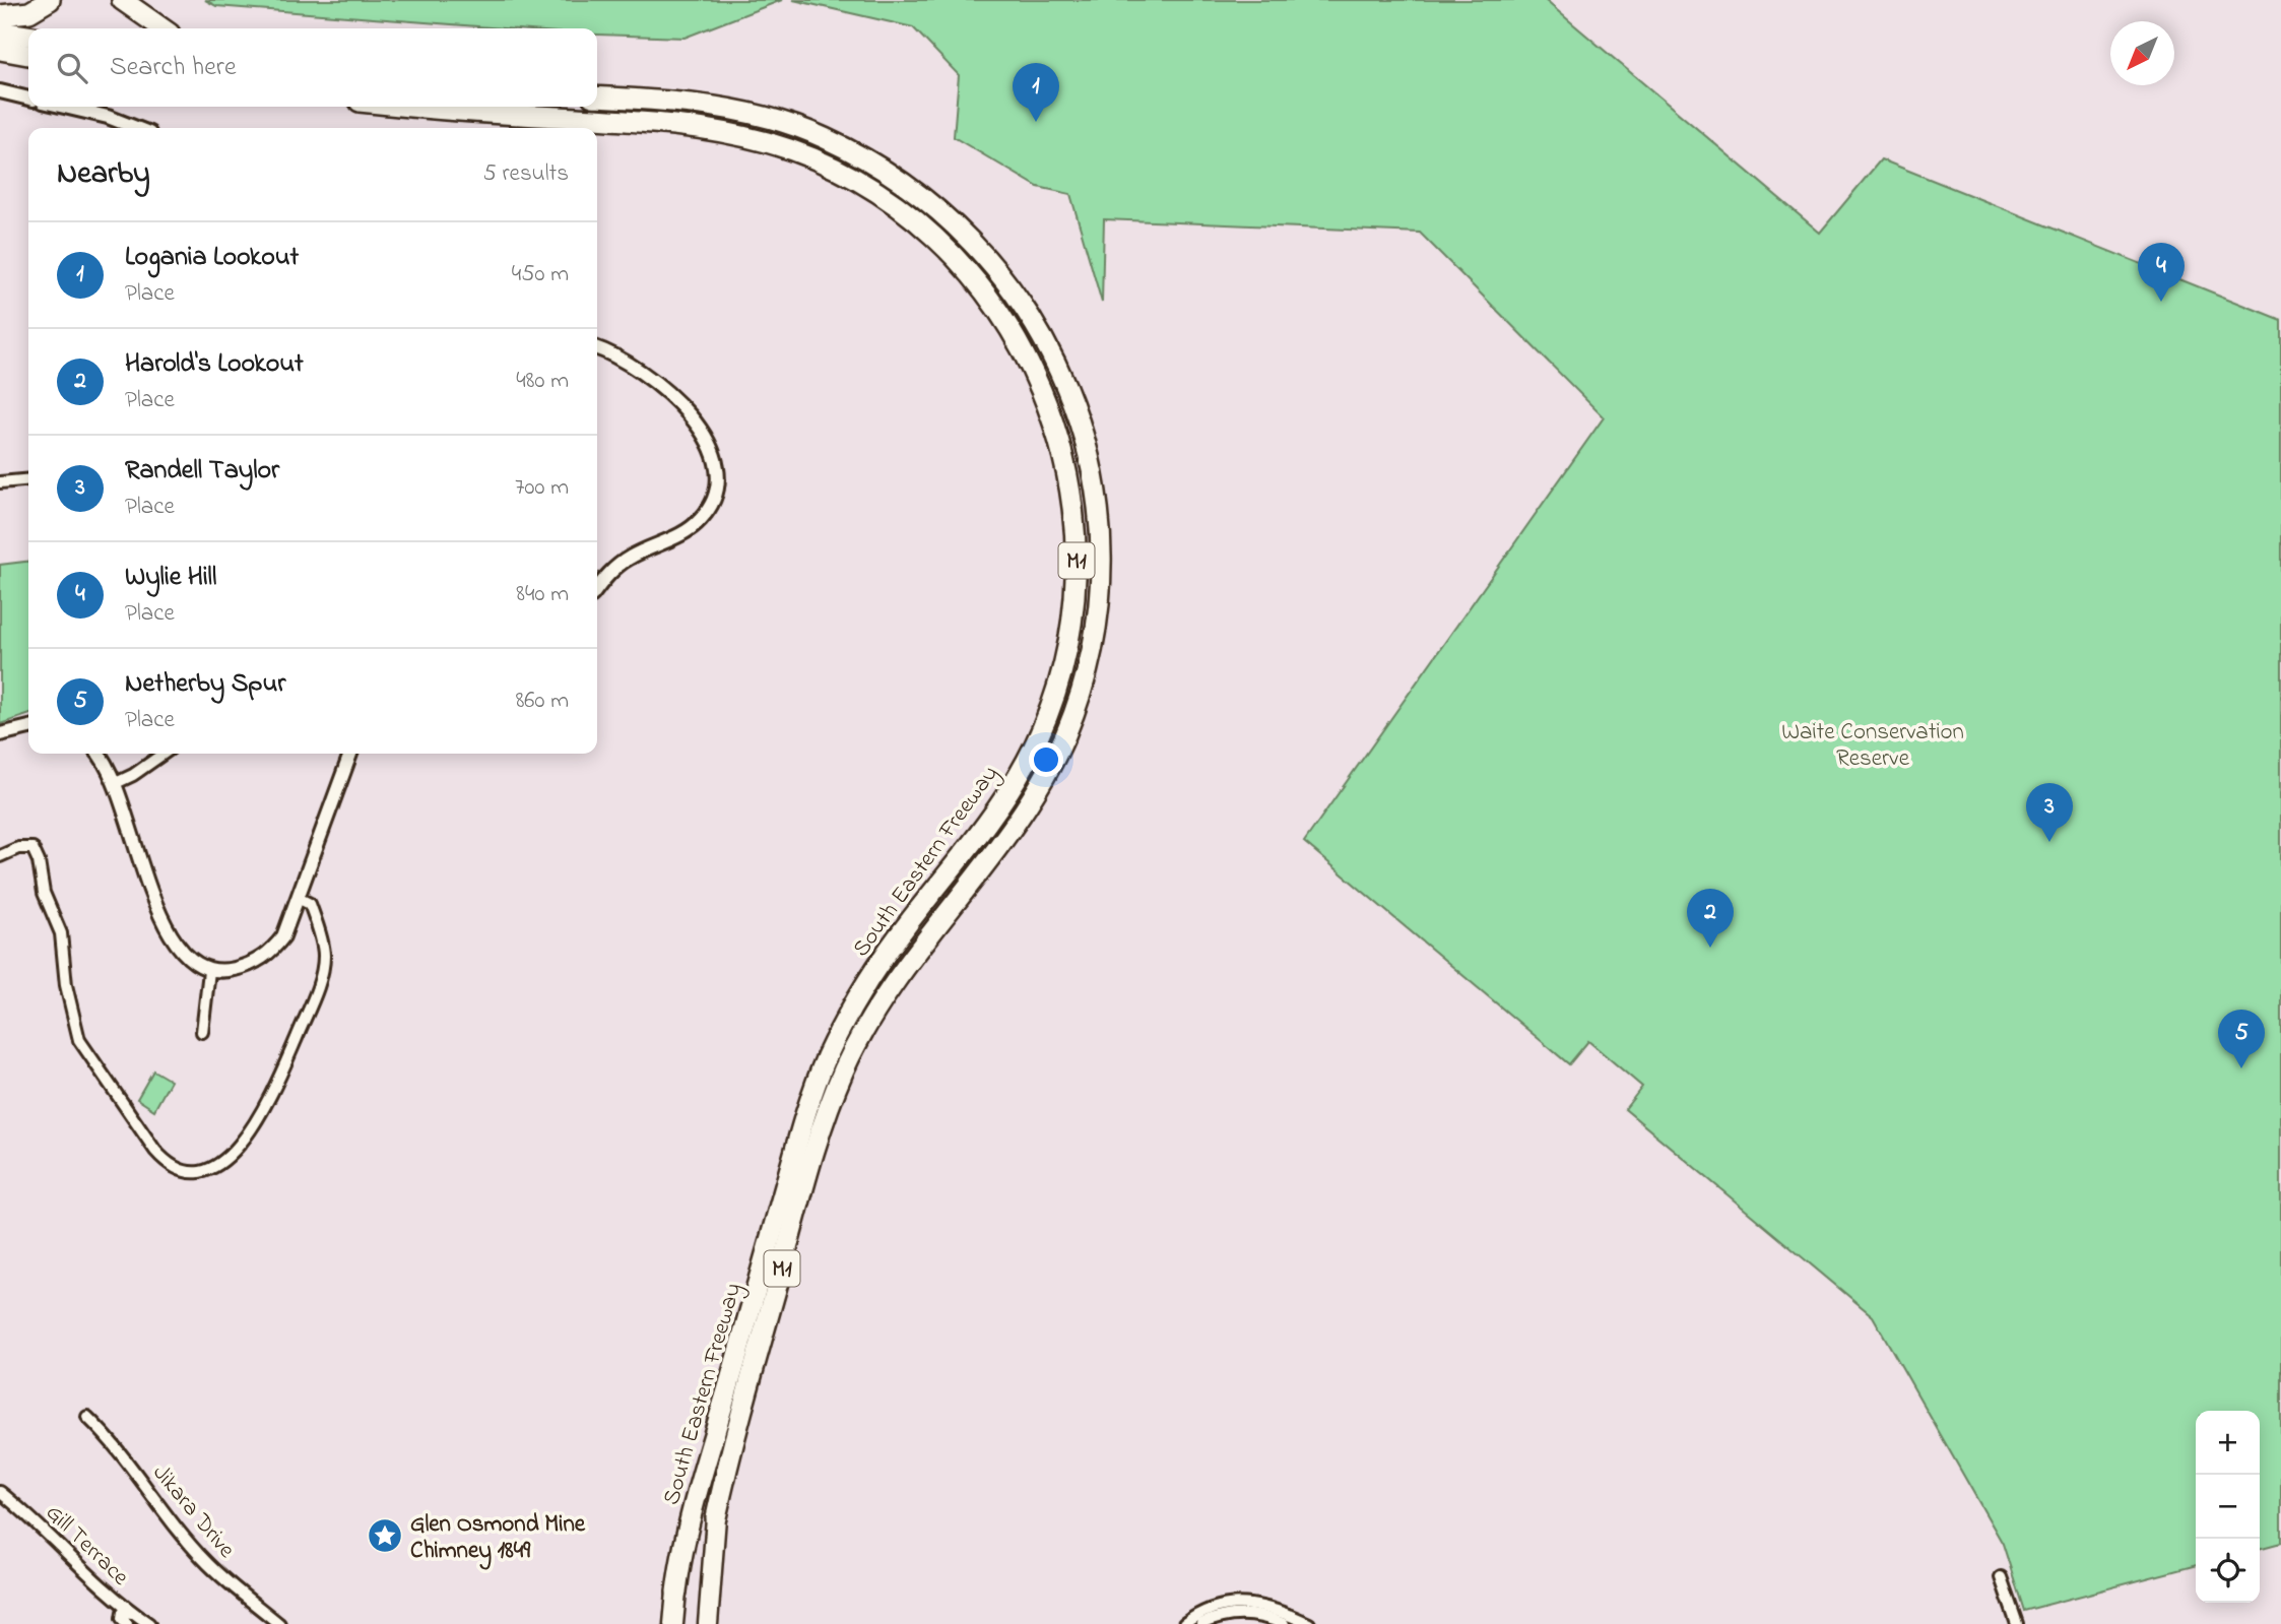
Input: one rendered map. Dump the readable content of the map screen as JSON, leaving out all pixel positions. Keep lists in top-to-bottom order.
{
  "streets": {
    "highway": ["M1", "South Eastern Freeway"],
    "street": ["Jikara Drive", "Gill Terrace"]
  },
  "parks": ["Waite Conservation Reserve"],
  "places": {
    "place": ["Glen Osmond Mine Chimney 1849"]
  },
  "north": "bottom left",
  "page": {
    "search": "Search here",
    "pins": [
      "1",
      "4",
      "3",
      "2",
      "5"
    ],
    "heading": ["Nearby", "5 results"],
    "list": [
      {
        "mark": "1",
        "name": "Logania Lookout",
        "note": "Place",
        "value": "450 m"
      },
      {
        "mark": "2",
        "name": "Harold's Lookout",
        "note": "Place",
        "value": "480 m"
      },
      {
        "mark": "3",
        "name": "Randell Taylor",
        "note": "Place",
        "value": "700 m"
      },
      {
        "mark": "4",
        "name": "Wylie Hill",
        "note": "Place",
        "value": "840 m"
      },
      {
        "mark": "5",
        "name": "Netherby Spur",
        "note": "Place",
        "value": "860 m"
      }
    ],
    "map_buttons": ["+", "−"]
  }
}
